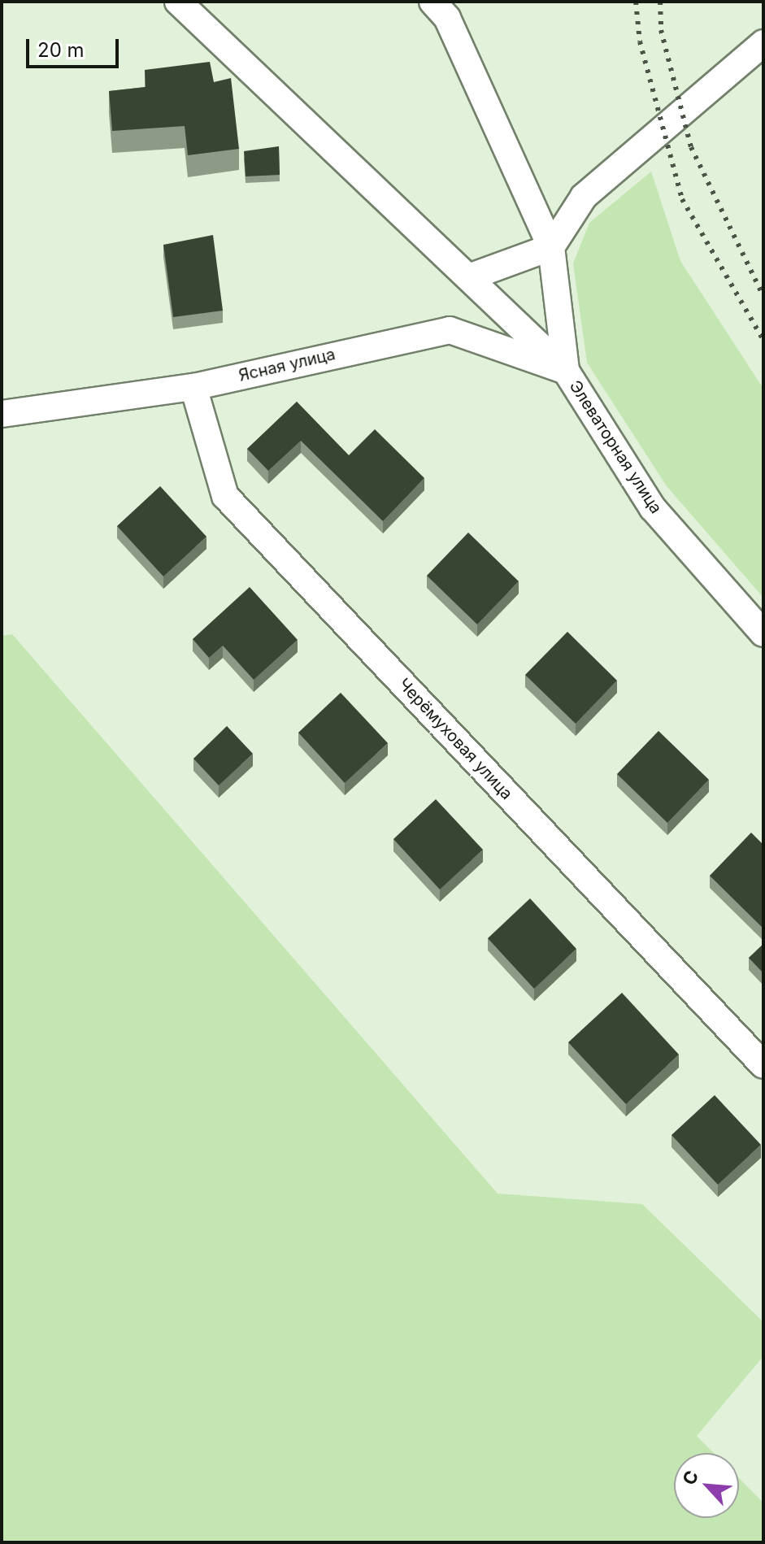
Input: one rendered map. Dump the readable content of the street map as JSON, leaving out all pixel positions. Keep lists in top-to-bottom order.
{
  "streets": {
    "street": ["Ясная улица", "Элеваторная улица", "Черёмуховая улица"]
  },
  "crossings": [
    ["Ясная улица", "Элеваторная улица"],
    ["Ясная улица", "Черёмуховая улица"]
  ],
  "scale_bar": "20 m",
  "north": "top left"
}
